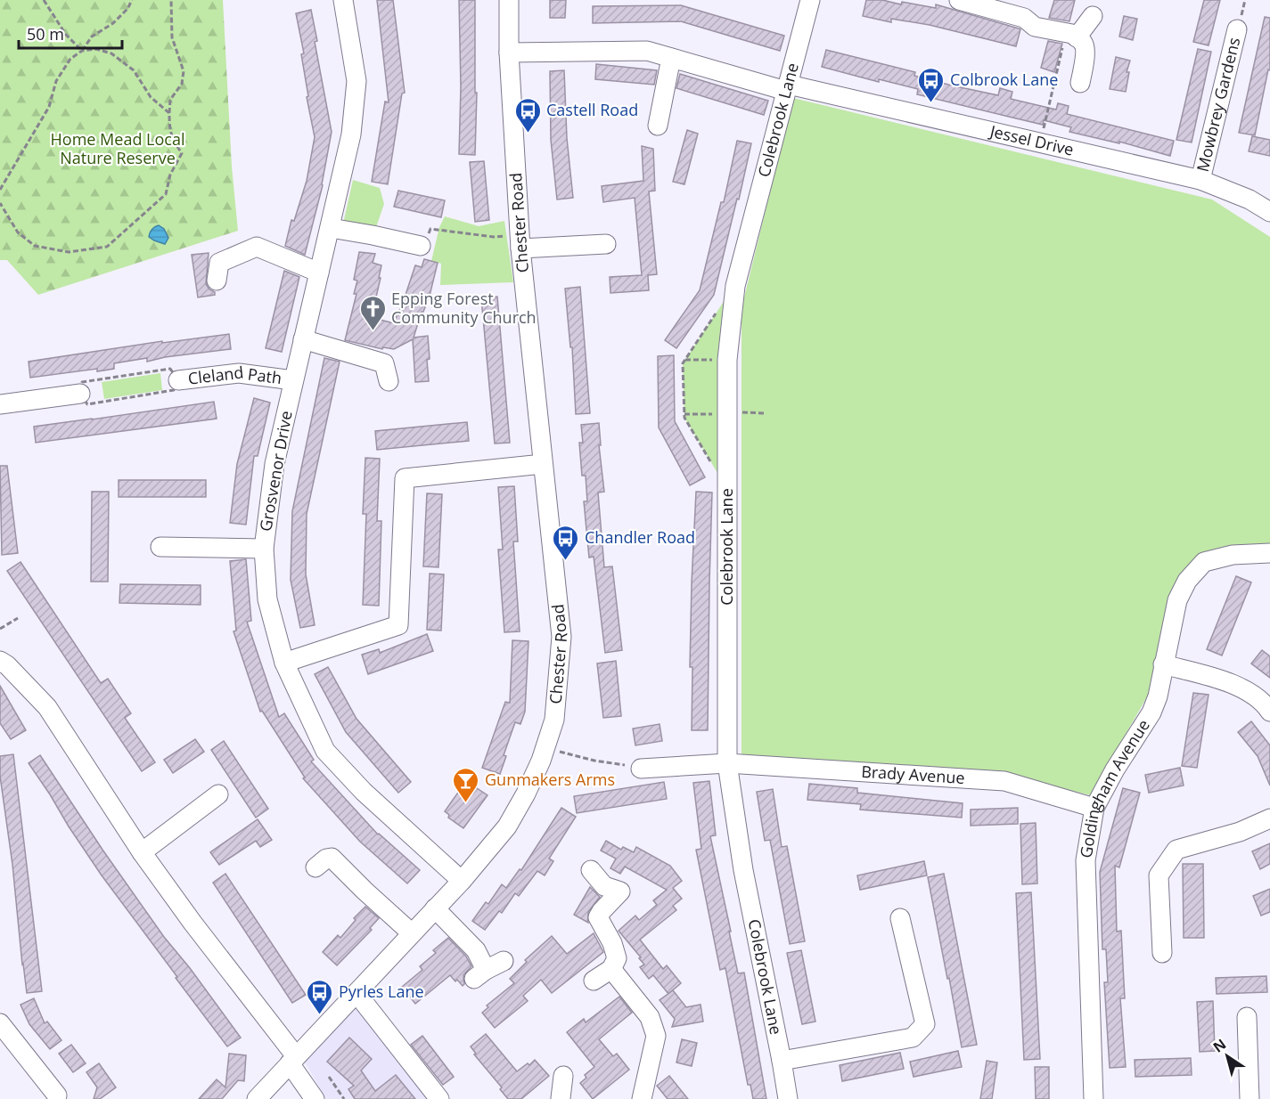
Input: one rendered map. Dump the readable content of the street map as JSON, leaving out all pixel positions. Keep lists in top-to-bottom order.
{
  "streets": {
    "street": [
      "Mowbrey Gardens",
      "Colebrook Lane",
      "Jessel Drive",
      "Chester Road",
      "Cleland Path",
      "Grosvenor Drive",
      "Brady Avenue",
      "Goldingham Avenue"
    ]
  },
  "crossings": [
    ["Mowbrey Gardens", "Jessel Drive"],
    ["Colebrook Lane", "Jessel Drive"],
    ["Colebrook Lane", "Brady Avenue"],
    ["Chester Road", "Grosvenor Drive"],
    ["Cleland Path", "Grosvenor Drive"],
    ["Brady Avenue", "Goldingham Avenue"]
  ],
  "parks": ["Home Mead Local Nature Reserve"],
  "places": {
    "bus stop": [
      "Colbrook Lane",
      "Castell Road",
      "Chandler Road",
      "Pyrles Lane"
    ],
    "church": ["Epping Forest Community Church"],
    "bar": ["Gunmakers Arms"]
  },
  "scale_bar": "50 m",
  "north": "top left"
}
